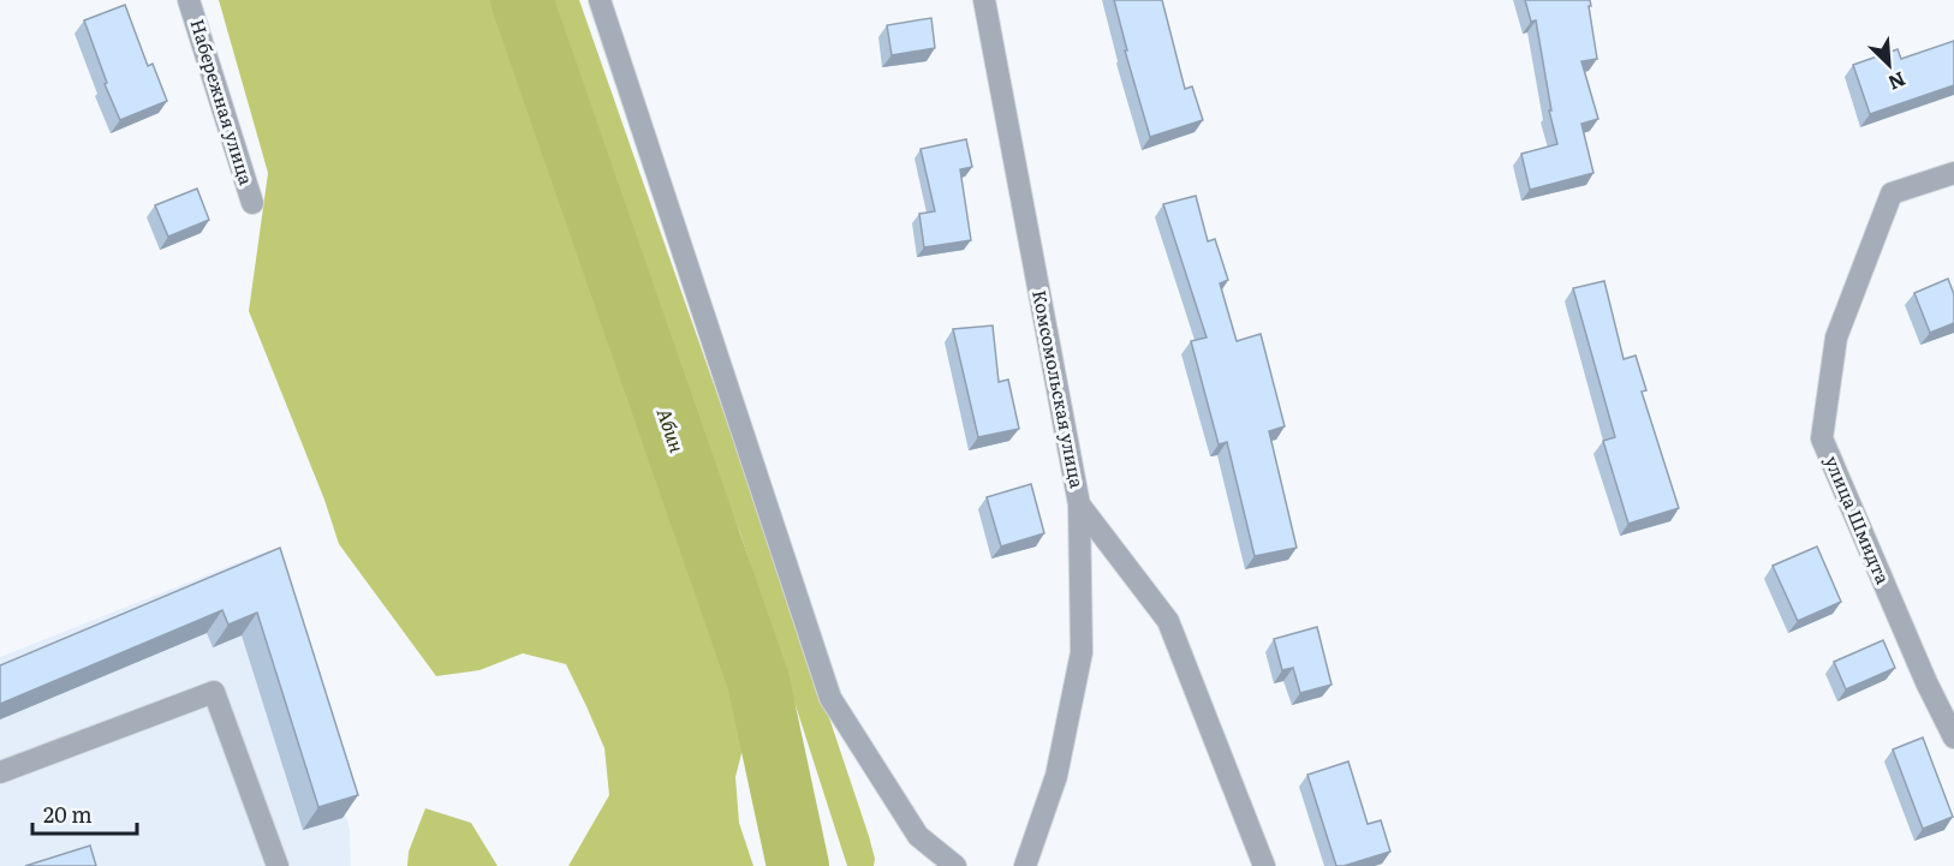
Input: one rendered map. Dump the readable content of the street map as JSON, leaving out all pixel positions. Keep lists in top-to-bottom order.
{
  "streets": {
    "street": ["Набережная улица", "Комсомольская улица", "улица Шмидта"]
  },
  "water": ["Абин"],
  "scale_bar": "20 m",
  "north": "bottom right"
}
